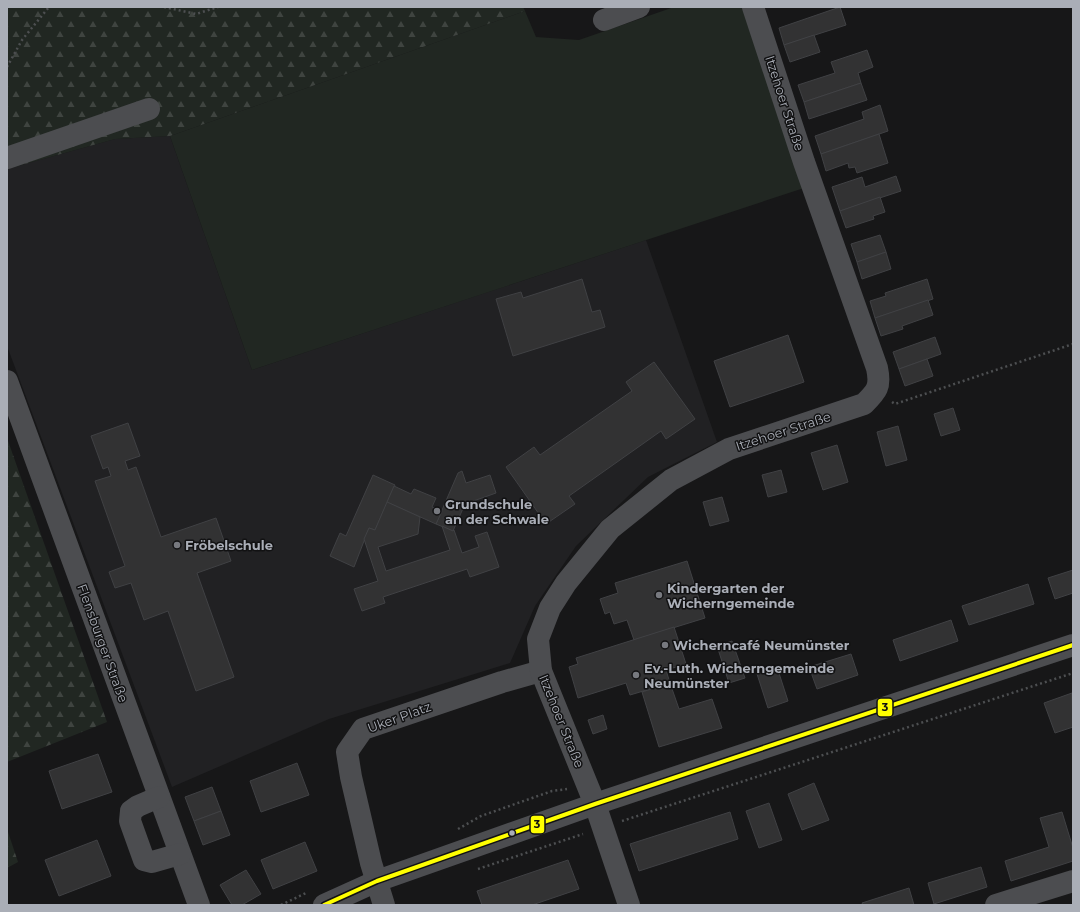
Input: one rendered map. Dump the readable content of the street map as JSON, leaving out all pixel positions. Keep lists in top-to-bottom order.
{
  "streets": {
    "street": ["Itzehoer Straße", "Flensburger Straße", "Uker Platz"]
  },
  "crossings": [
    ["Itzehoer Straße", "Uker Platz"]
  ],
  "places": [
    "Grundschule an der Schwale",
    "Fröbelschule",
    "Kindergarten der Wicherngemeinde",
    "Wicherncafé Neumünster",
    "Ev.-Luth. Wicherngemeinde Neumünster"
  ],
  "lines": ["transit line 3"]
}
